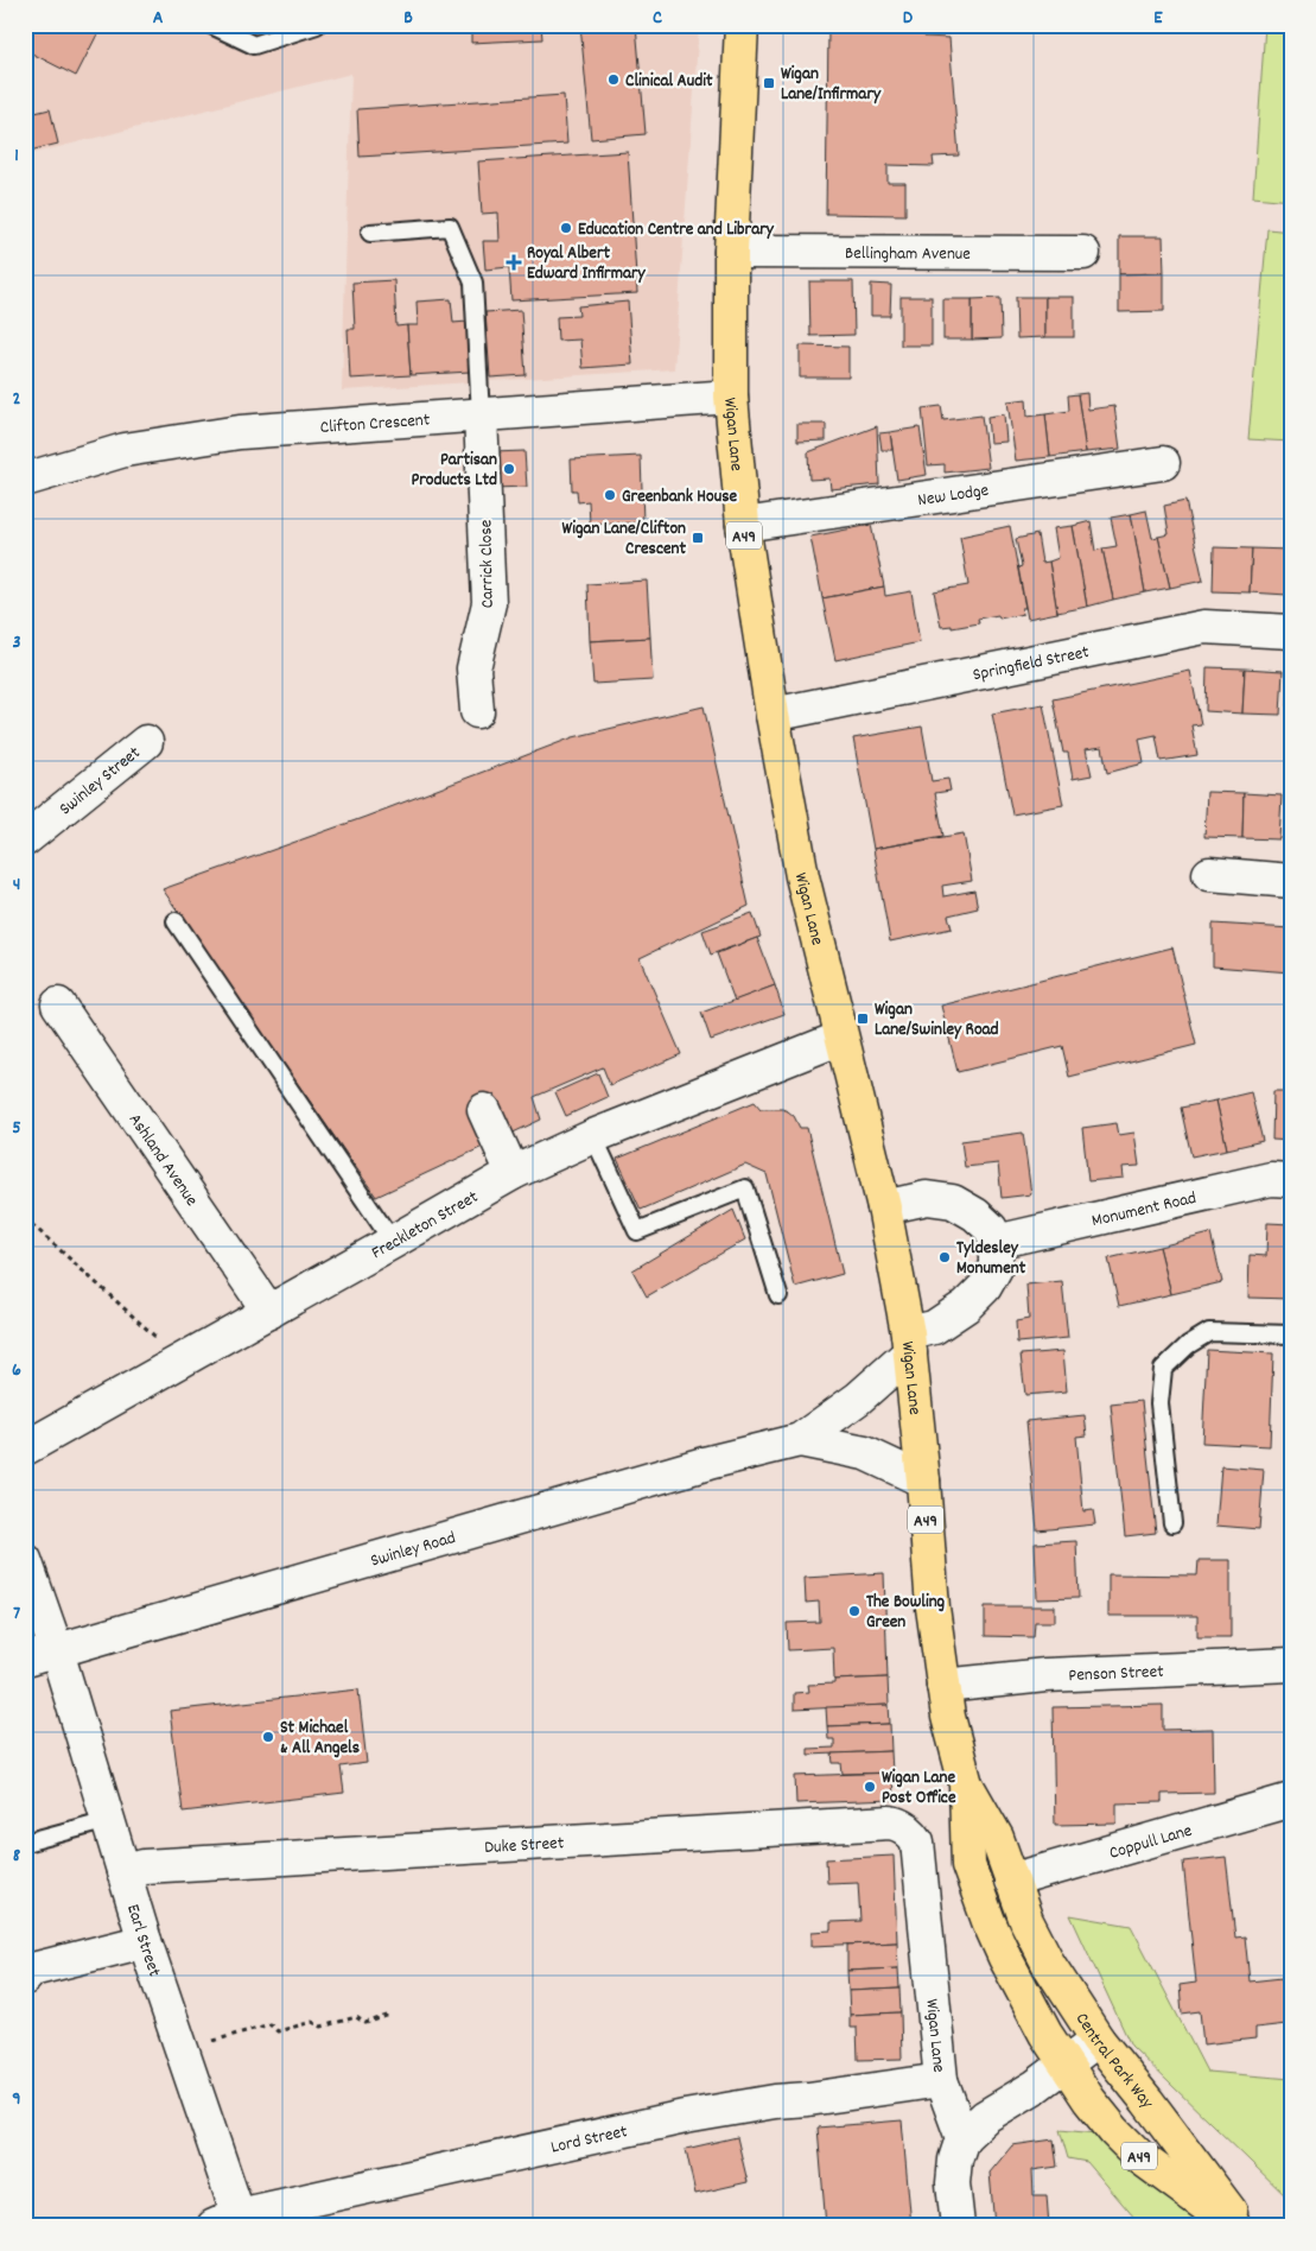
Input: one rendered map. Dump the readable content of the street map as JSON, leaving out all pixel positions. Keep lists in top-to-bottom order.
{
  "streets": {
    "highway": ["Wigan Lane", "A49", "Central Park Way"],
    "street": [
      "Bellingham Avenue",
      "Clifton Crescent",
      "New Lodge",
      "Carrick Close",
      "Springfield Street",
      "Swinley Street",
      "Ashland Avenue",
      "Monument Road",
      "Freckleton Street",
      "Swinley Road",
      "Penson Street",
      "Coppull Lane",
      "Duke Street",
      "Earl Street",
      "Lord Street"
    ]
  },
  "crossings": [
    ["Bellingham Avenue", "Wigan Lane"],
    ["Clifton Crescent", "Wigan Lane"],
    ["Clifton Crescent", "Carrick Close"],
    ["Wigan Lane", "New Lodge"],
    ["Wigan Lane", "A49"],
    ["Wigan Lane", "Springfield Street"],
    ["Wigan Lane", "Freckleton Street"],
    ["Wigan Lane", "Swinley Road"],
    ["Wigan Lane", "Penson Street"],
    ["Wigan Lane", "Coppull Lane"],
    ["Wigan Lane", "Duke Street"],
    ["Wigan Lane", "Central Park Way"],
    ["Wigan Lane", "Lord Street"],
    ["Ashland Avenue", "Freckleton Street"],
    ["Swinley Road", "Earl Street"],
    ["Coppull Lane", "Central Park Way"],
    ["Duke Street", "Earl Street"],
    ["Earl Street", "Lord Street"]
  ],
  "places": {
    "other": [
      "Clinical Audit",
      "Education Centre and Library",
      "Partisan Products Ltd",
      "Greenbank House",
      "Tyldesley Monument",
      "The Bowling Green",
      "St Michael & All Angels",
      "Wigan Lane Post Office"
    ],
    "transit": ["Wigan Lane/Infirmary", "Wigan Lane/Clifton Crescent", "Wigan Lane/Swinley Road"],
    "health": ["Royal Albert Edward Infirmary"]
  },
  "grid": {
    "columns": [
      "A",
      "B",
      "C",
      "D",
      "E"
    ],
    "rows": [
      "1",
      "2",
      "3",
      "4",
      "5",
      "6",
      "7",
      "8",
      "9"
    ]
  }
}
